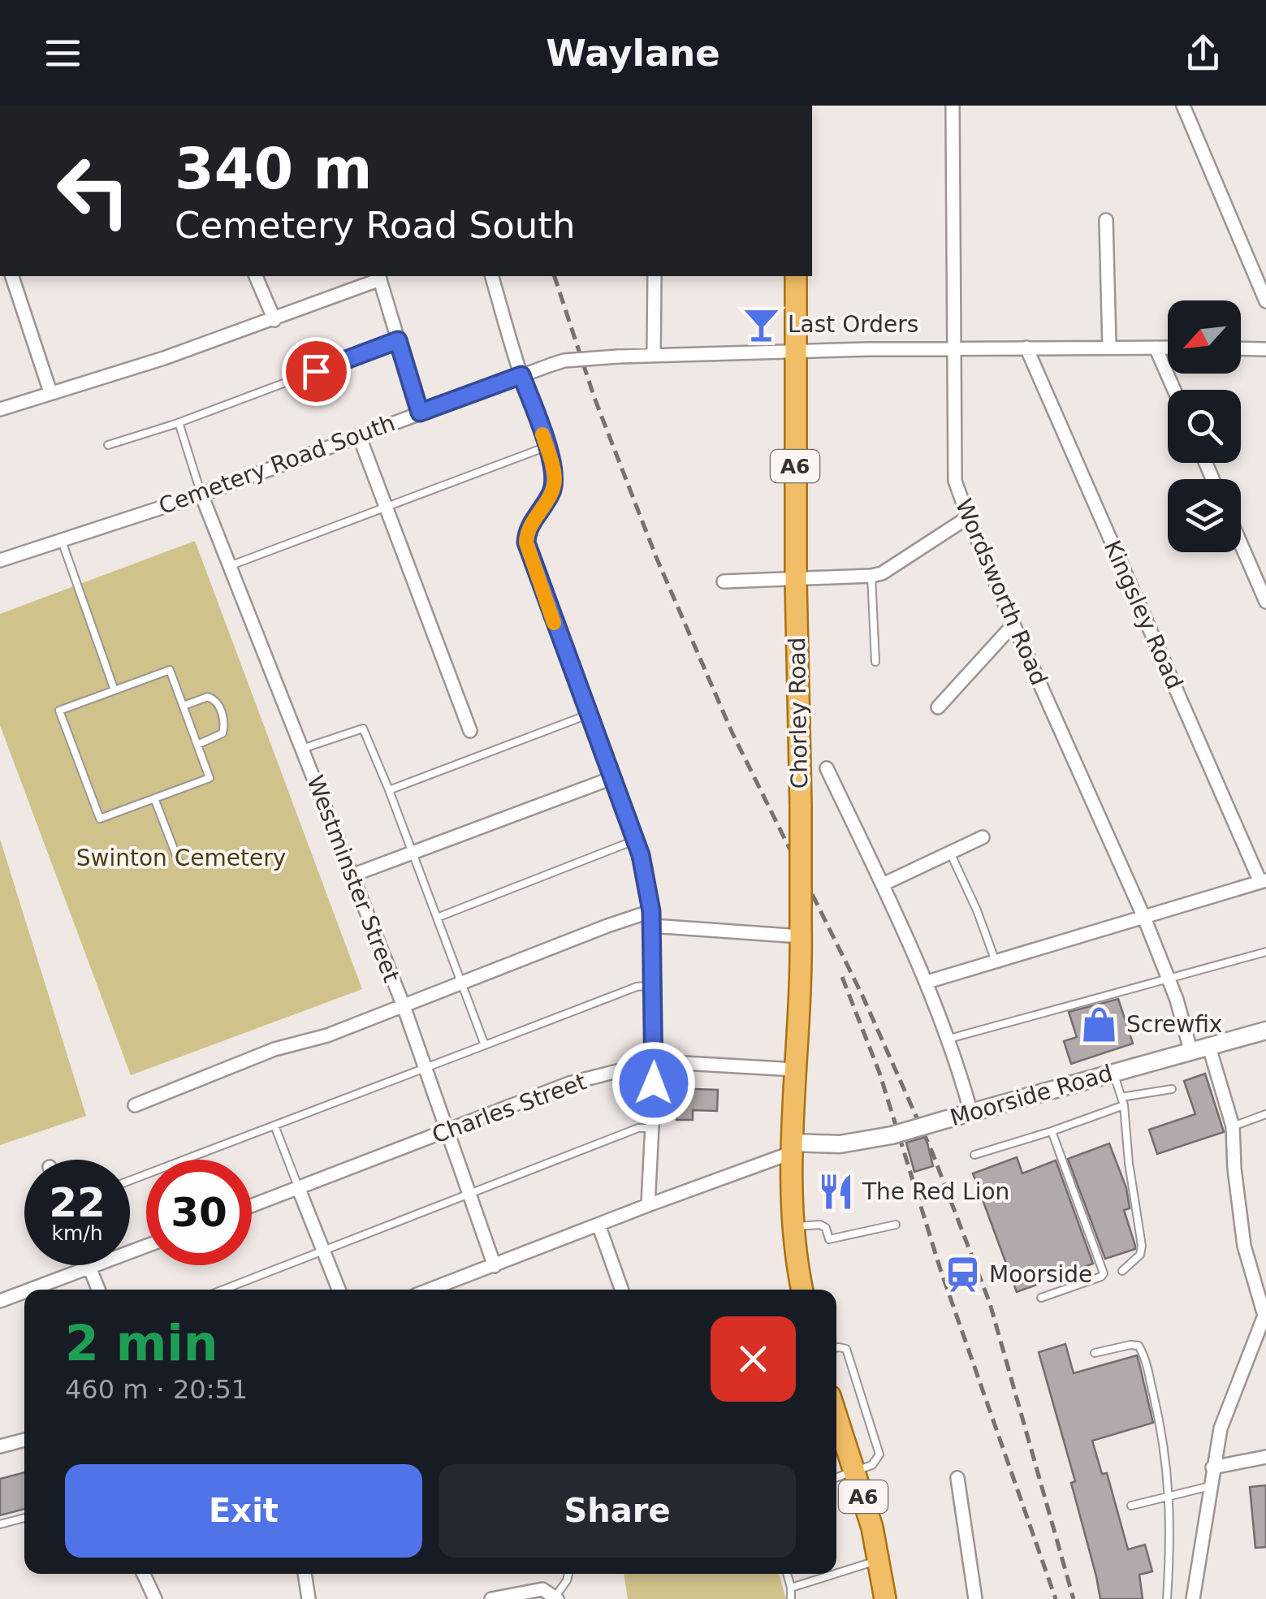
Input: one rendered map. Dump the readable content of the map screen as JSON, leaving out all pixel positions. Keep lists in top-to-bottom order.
{
  "streets": {
    "main road": ["A6", "Chorley Road"],
    "street": [
      "Cemetery Road South",
      "Wordsworth Road",
      "Kingsley Road",
      "Westminster Street",
      "Moorside Road",
      "Charles Street"
    ]
  },
  "crossings": [
    ["Cemetery Road South", "Wordsworth Road"],
    ["Cemetery Road South", "Kingsley Road"],
    ["Cemetery Road South", "Chorley Road"],
    ["Cemetery Road South", "Westminster Street"],
    ["A6", "Chorley Road"],
    ["A6", "Moorside Road"],
    ["Wordsworth Road", "Moorside Road"],
    ["Chorley Road", "Moorside Road"],
    ["Chorley Road", "Charles Street"],
    ["Westminster Street", "Charles Street"]
  ],
  "parks": ["Swinton Cemetery"],
  "places": {
    "bar": ["Last Orders"],
    "shop": ["Screwfix"],
    "restaurant": ["The Red Lion"],
    "station": ["Moorside"]
  },
  "north": "bottom left",
  "page": {
    "header": "Waylane",
    "turn": ["340 m", "Cemetery Road South"],
    "speed": "22 km/h",
    "limit": "30",
    "heading": ["2 min", "460 m · 20:51"],
    "buttons": ["Exit", "Share"]
  }
}
